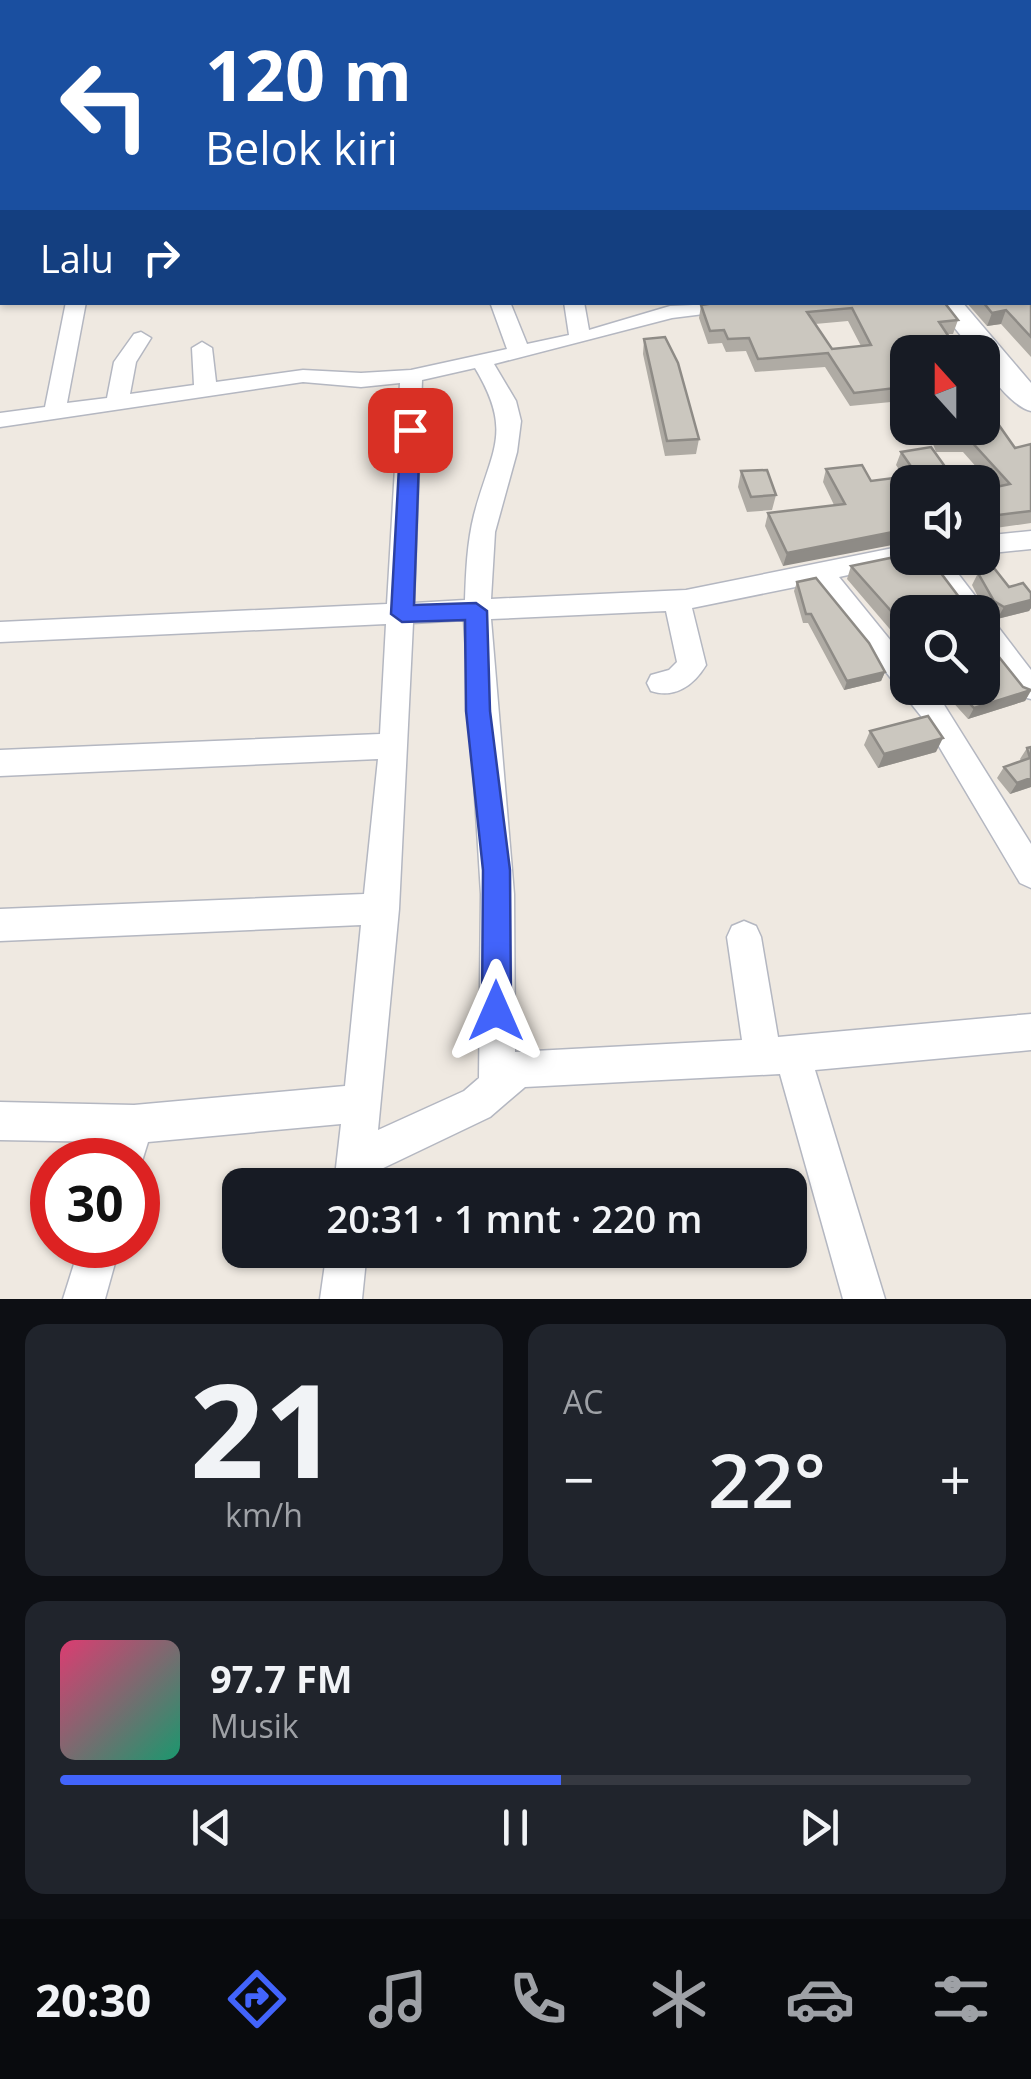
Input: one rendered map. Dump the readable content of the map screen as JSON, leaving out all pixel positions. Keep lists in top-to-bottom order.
{
  "north": "top",
  "page": {
    "turn": ["120 m", "Belok kiri"],
    "then": "Lalu",
    "limit": "30",
    "trip": "20:31 · 1 mnt · 220 m",
    "tile": [
      ["21", "km/h"],
      "AC"
    ],
    "heat": ["−", "22°", "+"],
    "song": ["97.7 FM", "Musik"],
    "tabs": "20:30"
  }
}
